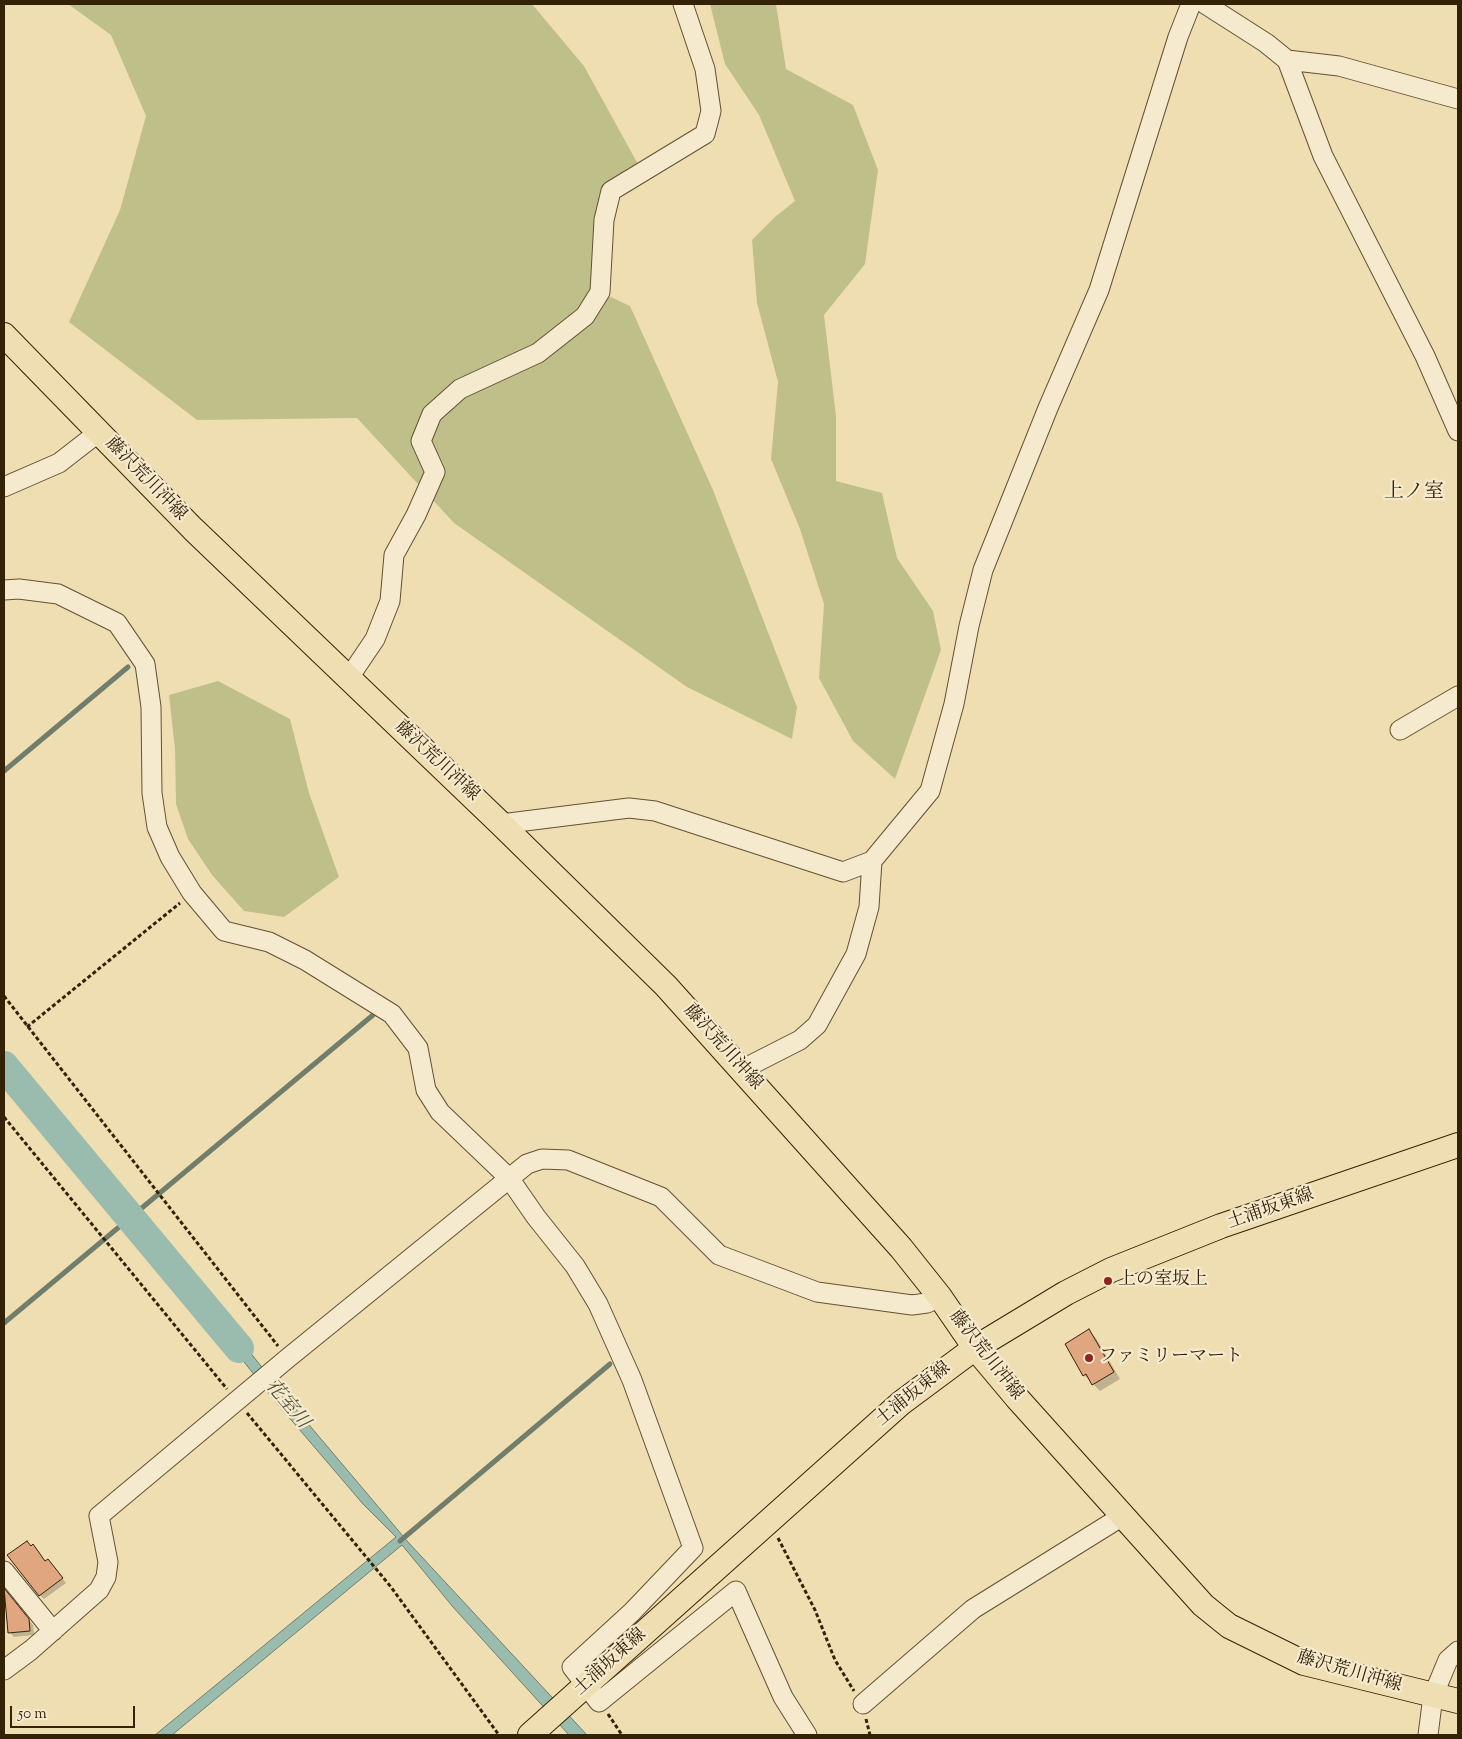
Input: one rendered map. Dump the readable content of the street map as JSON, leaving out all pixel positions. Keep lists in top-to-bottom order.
{
  "streets": {
    "main road": ["藤沢荒川沖線", "土浦坂東線"]
  },
  "crossings": [
    ["藤沢荒川沖線", "土浦坂東線"]
  ],
  "districts": ["上ノ室"],
  "water": ["花室川"],
  "places": ["上の室坂上", "ファミリーマート"],
  "scale_bar": "50 m"
}
